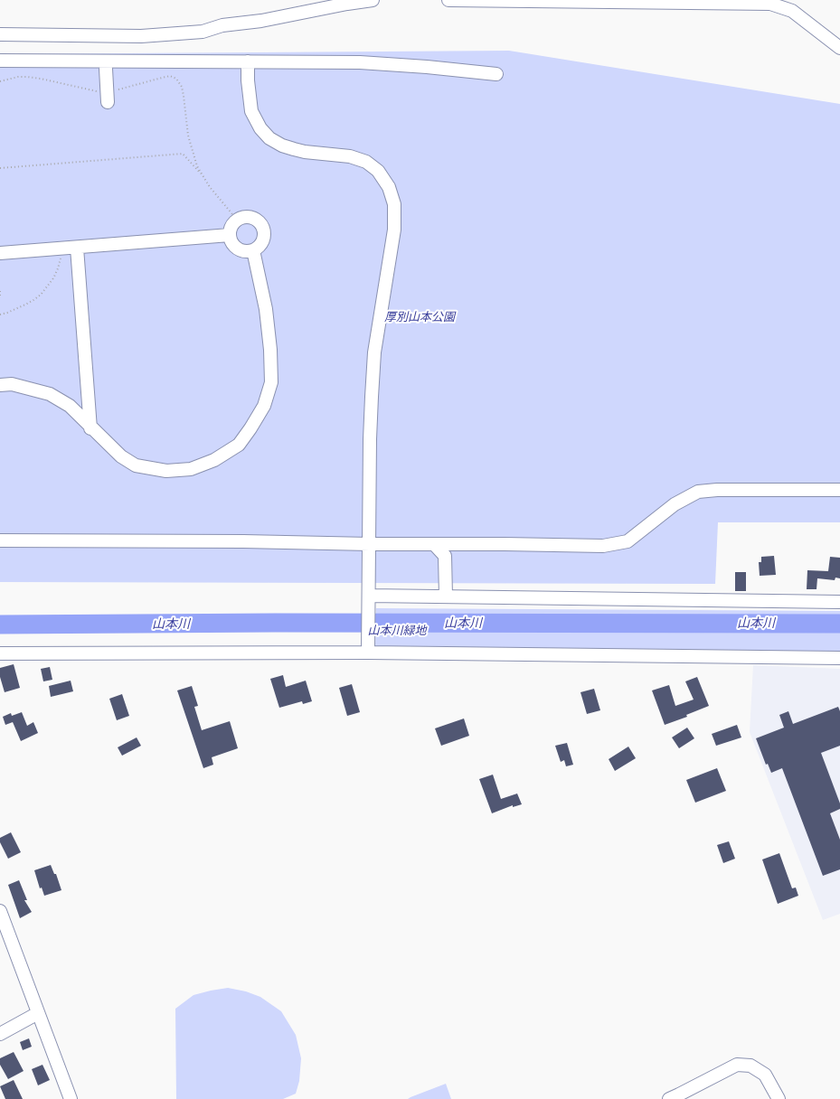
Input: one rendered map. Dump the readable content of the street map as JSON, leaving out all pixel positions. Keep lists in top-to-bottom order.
{
  "water": ["山本川"],
  "parks": ["厚別山本公園", "山本川緑地"]
}
